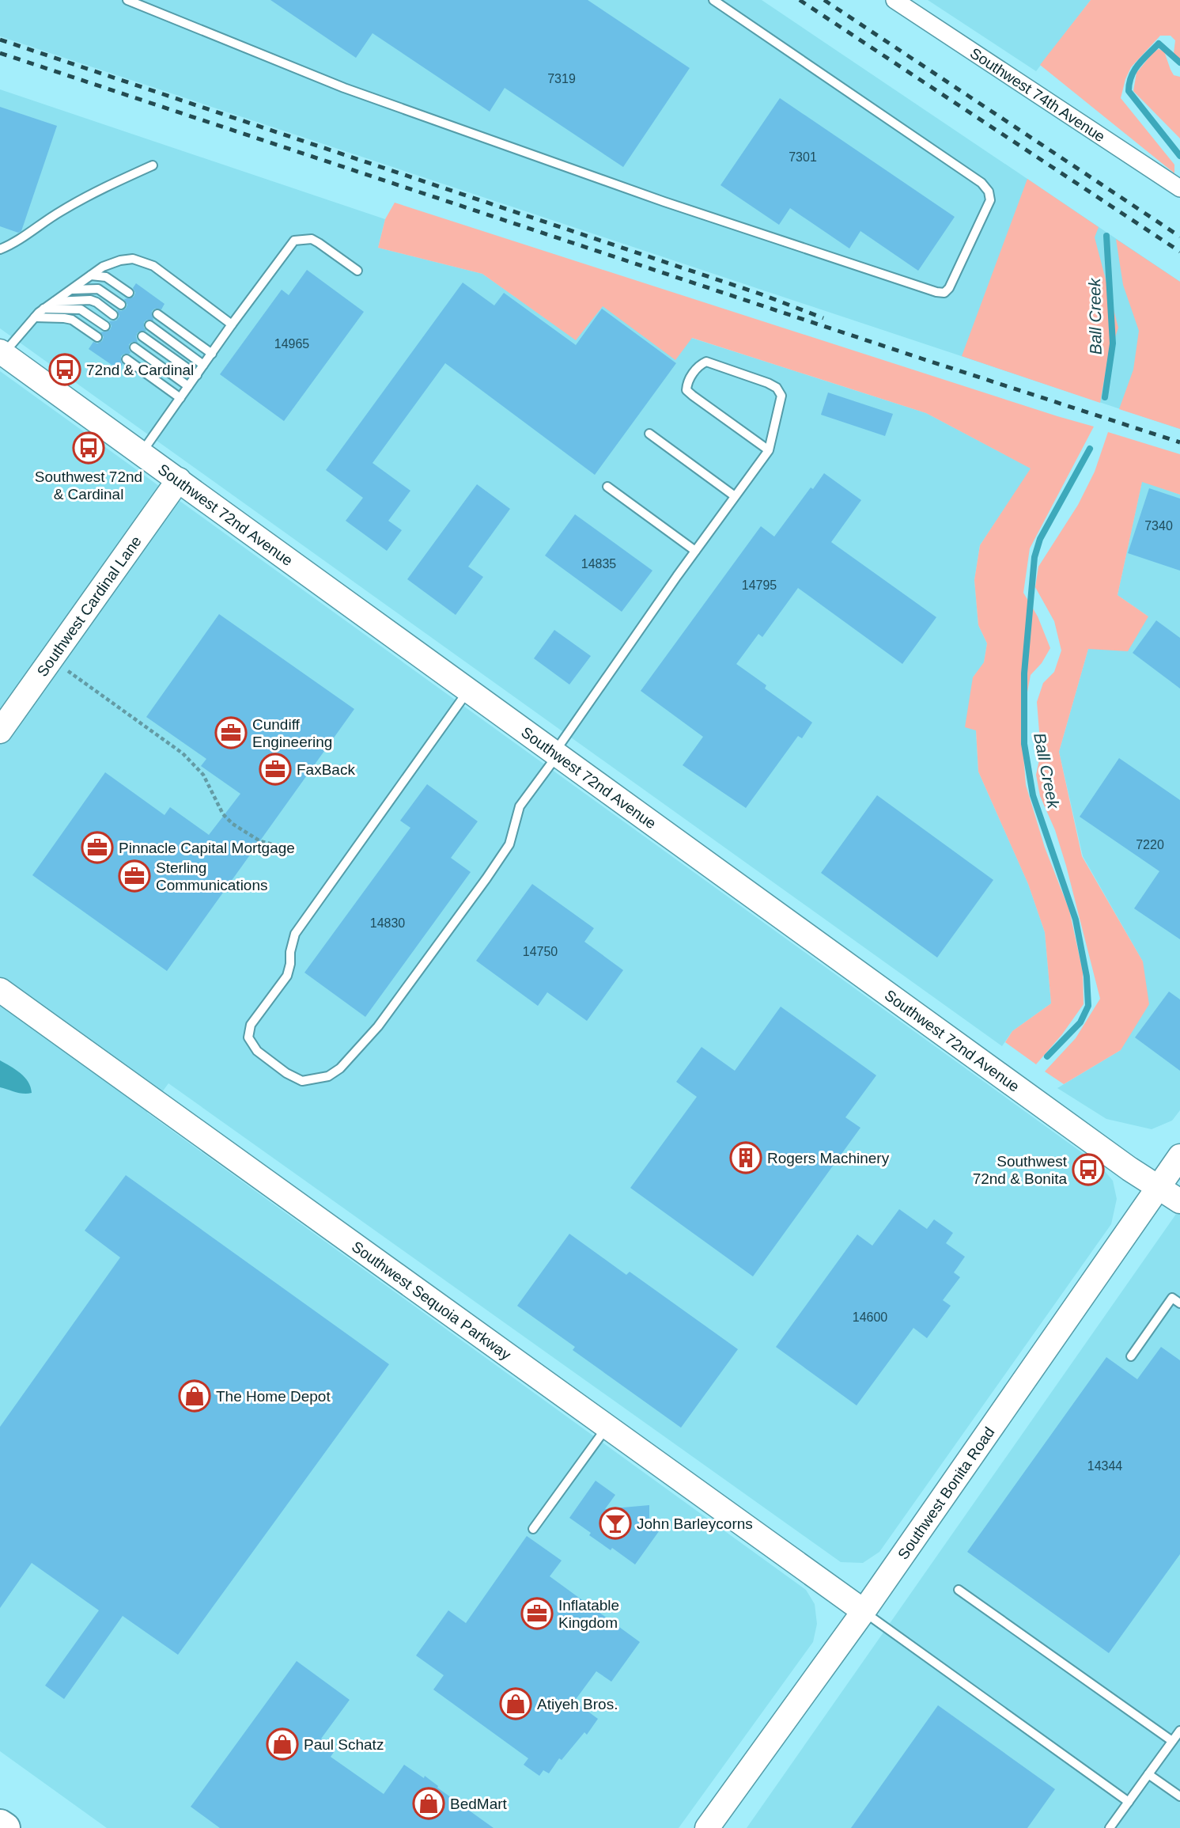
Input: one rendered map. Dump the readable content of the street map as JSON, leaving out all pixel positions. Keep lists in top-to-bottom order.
{
  "streets": {
    "main road": [
      "Southwest 72nd Avenue",
      "Southwest Cardinal Lane",
      "Southwest Sequoia Parkway",
      "Southwest Bonita Road"
    ],
    "street": ["Southwest 74th Avenue"]
  },
  "crossings": [
    ["Southwest 72nd Avenue", "Southwest Cardinal Lane"],
    ["Southwest 72nd Avenue", "Southwest Bonita Road"],
    ["Southwest Sequoia Parkway", "Southwest Bonita Road"]
  ],
  "water": ["Ball Creek"],
  "places": {
    "bus stop": ["72nd & Cardinal", "Southwest 72nd & Cardinal", "Southwest 72nd & Bonita"],
    "office": [
      "Cundiff Engineering",
      "FaxBack",
      "Pinnacle Capital Mortgage",
      "Sterling Communications",
      "Inflatable Kingdom"
    ],
    "building": ["Rogers Machinery"],
    "shop": [
      "The Home Depot",
      "Atiyeh Bros.",
      "Paul Schatz",
      "BedMart"
    ],
    "bar": ["John Barleycorns"]
  },
  "house_numbers": [
    "7319",
    "7301",
    "14965",
    "7340",
    "14835",
    "14795",
    "7220",
    "14830",
    "14750",
    "14600",
    "14344"
  ]
}
